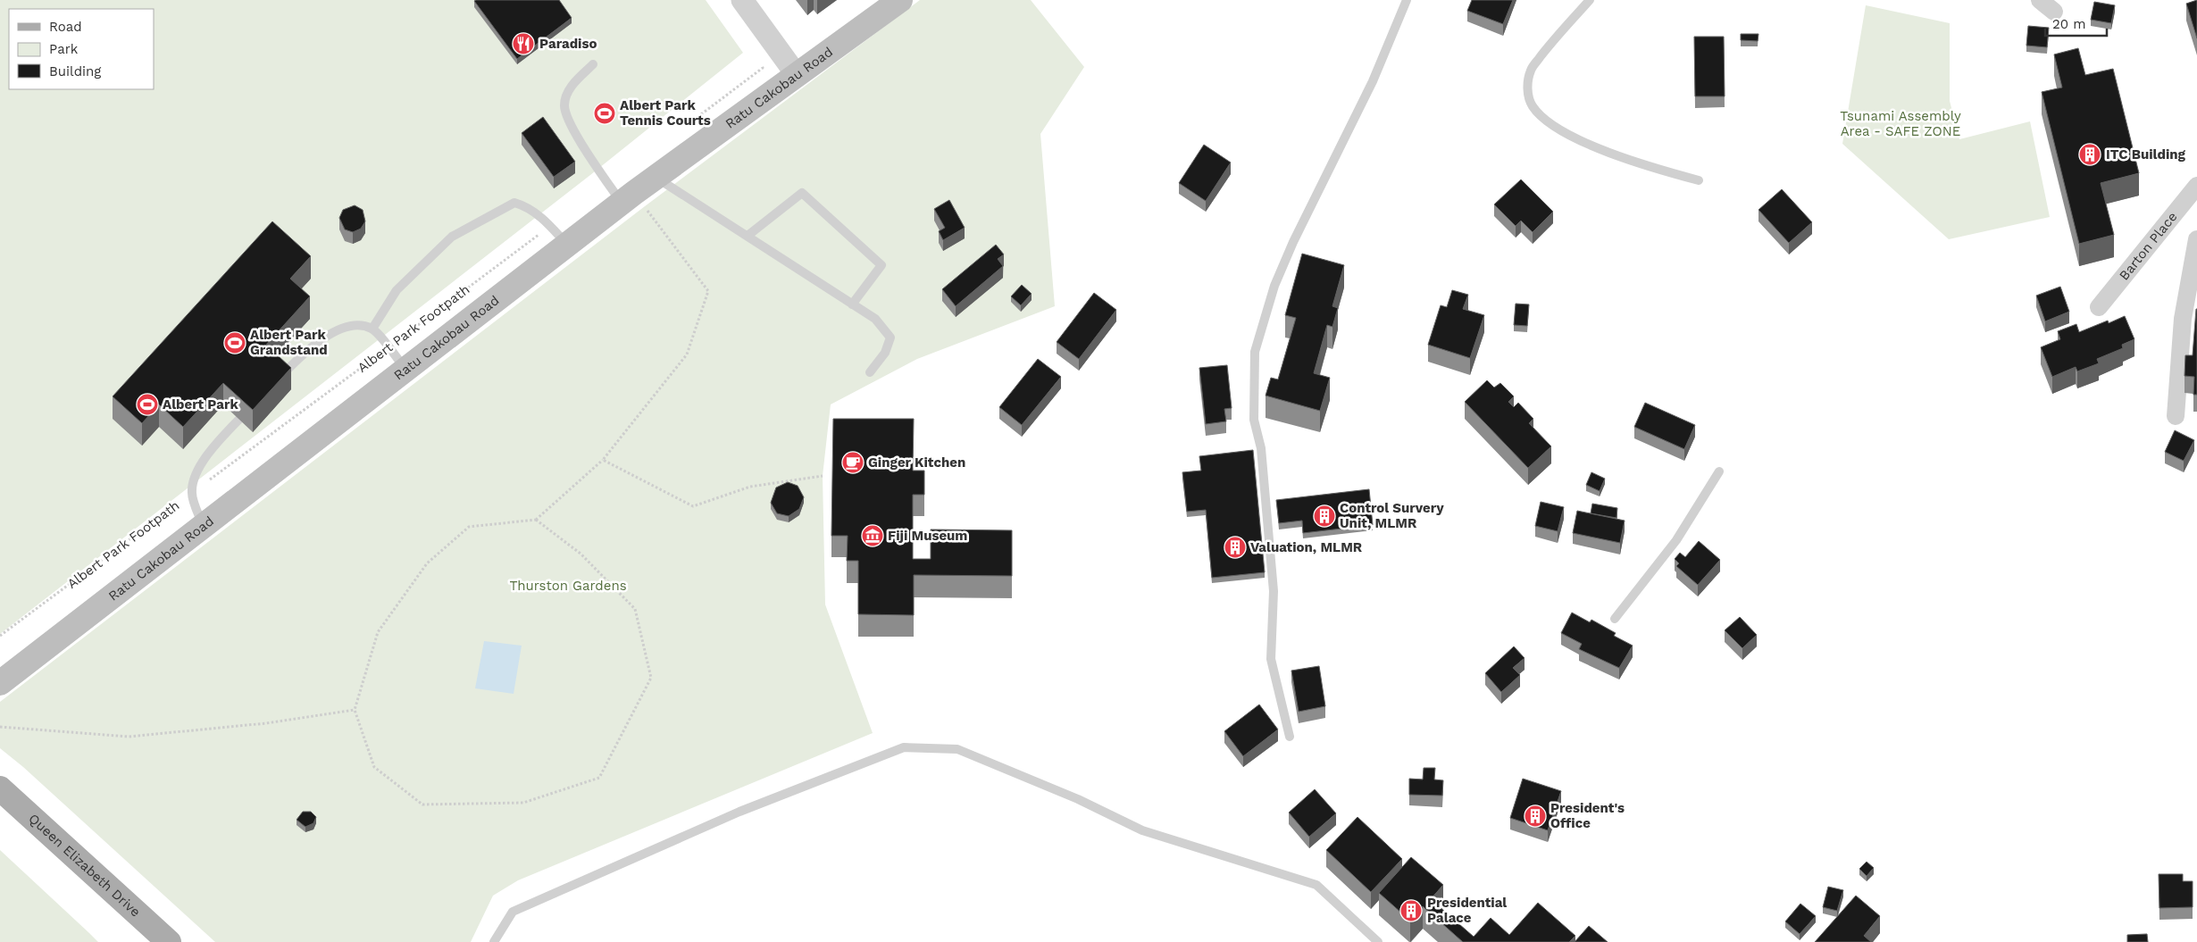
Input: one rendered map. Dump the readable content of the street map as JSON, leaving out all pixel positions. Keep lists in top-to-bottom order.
{
  "streets": {
    "main road": ["Ratu Cakobau Road", "Queen Elizabeth Drive"],
    "street": ["Barton Place"],
    "path": ["Albert Park Footpath"]
  },
  "parks": ["Tsunami Assembly Area - SAFE ZONE", "Thurston Gardens"],
  "places": {
    "restaurant": ["Paradiso"],
    "sports": ["Albert Park Tennis Courts", "Albert Park Grandstand", "Albert Park"],
    "building": [
      "ITC Building",
      "Control Survery Unit, MLMR",
      "Valuation, MLMR",
      "President's Office",
      "Presidential Palace"
    ],
    "cafe": ["Ginger Kitchen"],
    "museum": ["Fiji Museum"]
  },
  "legend": ["Road", "Park", "Building"],
  "scale_bar": "20 m"
}
